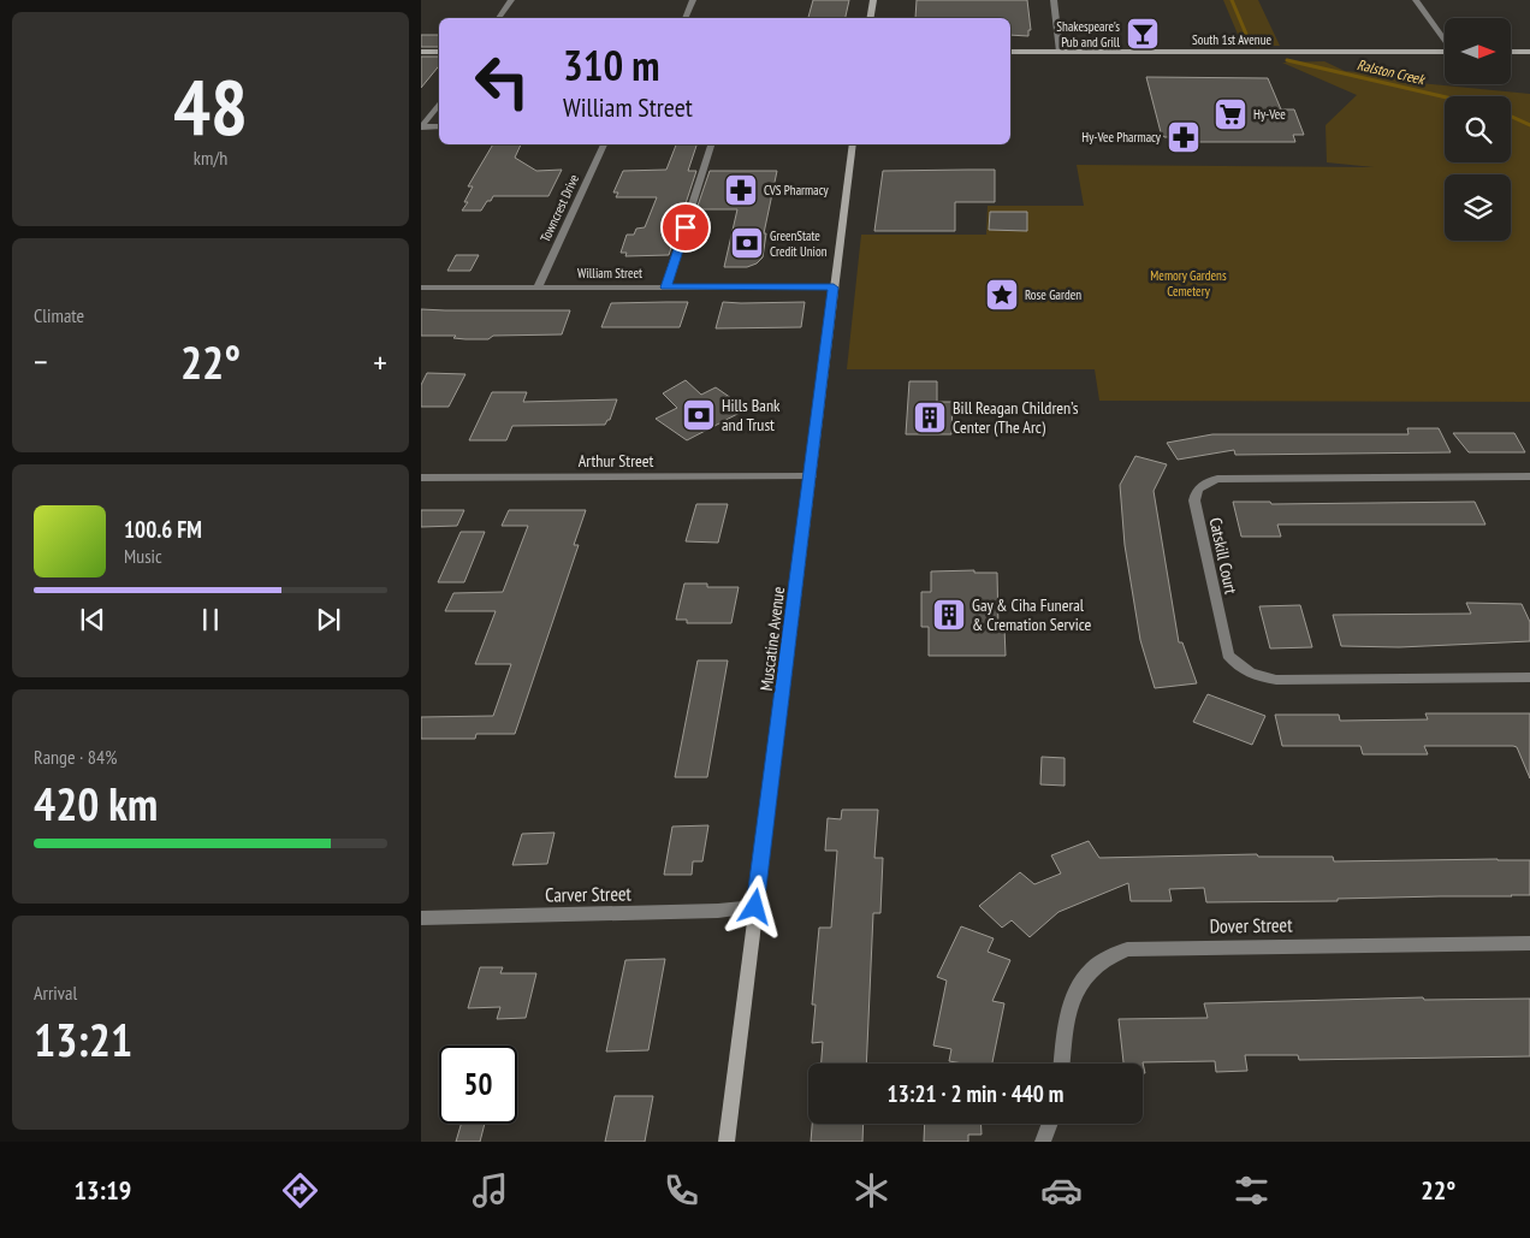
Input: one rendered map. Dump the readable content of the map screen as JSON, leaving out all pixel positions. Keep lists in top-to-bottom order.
{
  "streets": {
    "main road": ["South 1st Avenue", "Muscatine Avenue"],
    "street": [
      "Towncrest Drive",
      "William Street",
      "Arthur Street",
      "Catskill Court",
      "Carver Street",
      "Dover Street"
    ]
  },
  "crossings": [
    ["Towncrest Drive", "William Street"],
    ["William Street", "Muscatine Avenue"],
    ["Arthur Street", "Muscatine Avenue"],
    ["Muscatine Avenue", "Carver Street"]
  ],
  "water": ["Ralston Creek"],
  "parks": ["Memory Gardens Cemetery"],
  "places": {
    "bar": ["Shakespeare's Pub and Grill"],
    "supermarket": ["Hy-Vee"],
    "pharmacy": ["Hy-Vee Pharmacy", "CVS Pharmacy"],
    "bank": ["GreenState Credit Union", "Hills Bank and Trust"],
    "place": ["Rose Garden"],
    "building": ["Bill Reagan Children’s Center (The Arc)", "Gay & Ciha Funeral & Cremation Service"]
  },
  "north": "right",
  "page": {
    "tile": [
      ["48", "km/h"],
      "Climate",
      ["Range · 84%", "420 km"],
      ["Arrival", "13:21"]
    ],
    "turn": ["310 m", "William Street"],
    "heat": ["−", "22°", "+"],
    "song": ["100.6 FM", "Music"],
    "limit": "50",
    "trip": "13:21 · 2 min · 440 m",
    "tabs": ["13:19", "22°"]
  }
}
